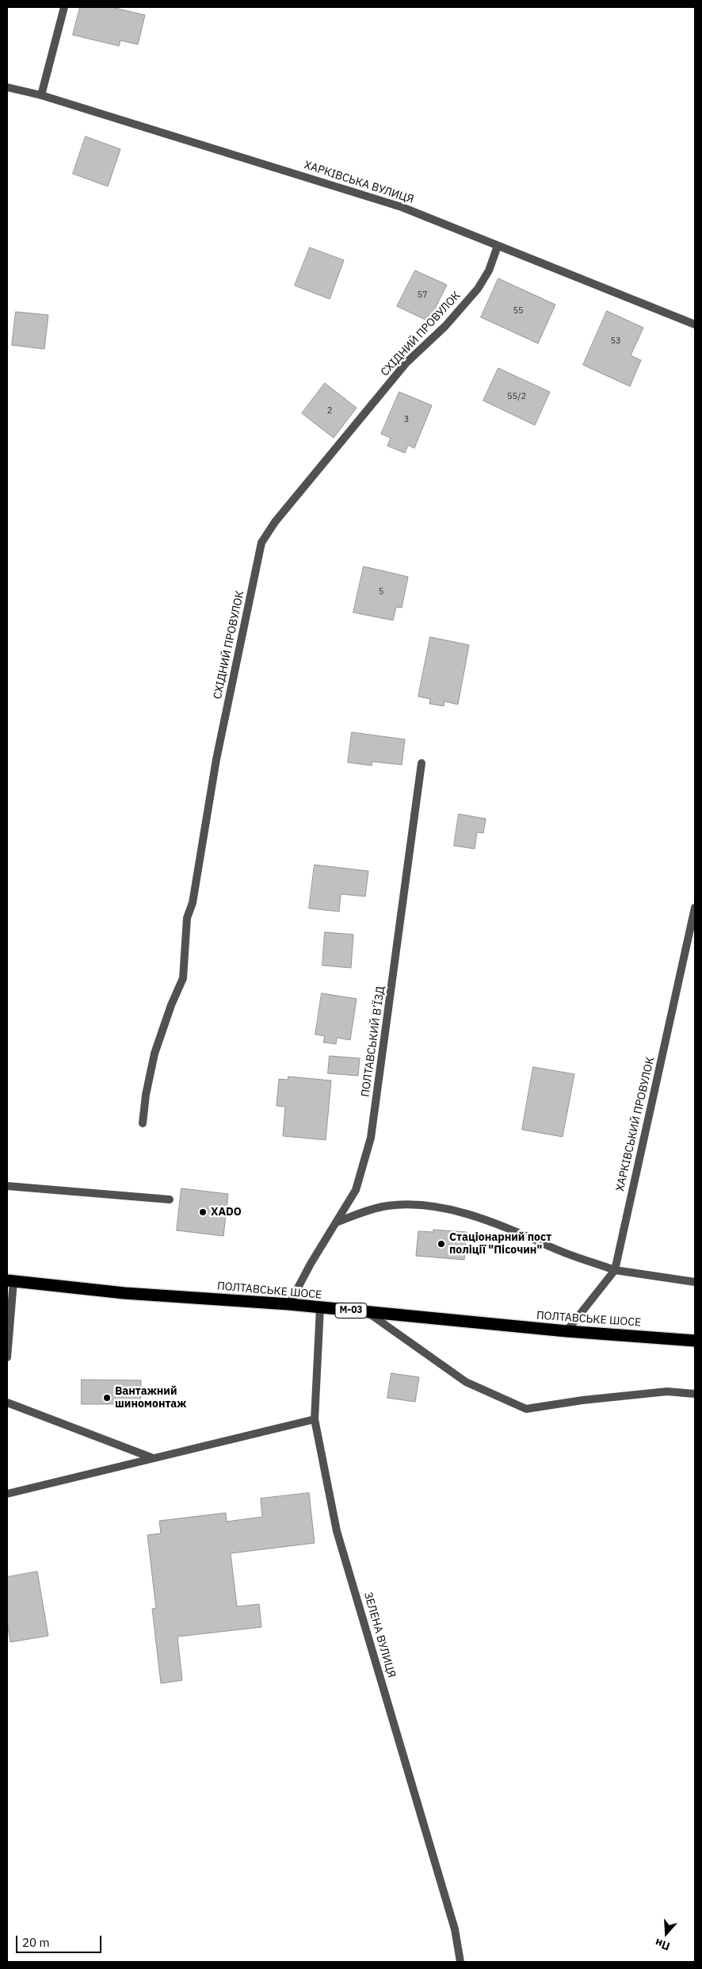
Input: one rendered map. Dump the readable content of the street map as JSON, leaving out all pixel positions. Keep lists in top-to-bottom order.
{
  "streets": {
    "highway": ["ПОЛТАВСЬКЕ ШОСЕ", "М-03"],
    "street": [
      "ХАРКІВСЬКА ВУЛИЦЯ",
      "СХІДНИЙ ПРОВУЛОК",
      "ПОЛТАВСЬКИЙ В’ЇЗД",
      "ХАРКІВСЬКИЙ ПРОВУЛОК",
      "ЗЕЛЕНА ВУЛИЦЯ"
    ]
  },
  "crossings": [
    ["ХАРКІВСЬКА ВУЛИЦЯ", "СХІДНИЙ ПРОВУЛОК"],
    ["ПОЛТАВСЬКИЙ В’ЇЗД", "ПОЛТАВСЬКЕ ШОСЕ"],
    ["ХАРКІВСЬКИЙ ПРОВУЛОК", "ПОЛТАВСЬКЕ ШОСЕ"],
    ["ПОЛТАВСЬКЕ ШОСЕ", "ЗЕЛЕНА ВУЛИЦЯ"]
  ],
  "places": ["XADO", "Стаціонарний пост поліції \"Пісочин\"", "Вантажний шиномонтаж"],
  "house_numbers": [
    "57",
    "55",
    "53",
    "55/2",
    "2",
    "3",
    "5"
  ],
  "scale_bar": "20 m",
  "north": "bottom"
}
